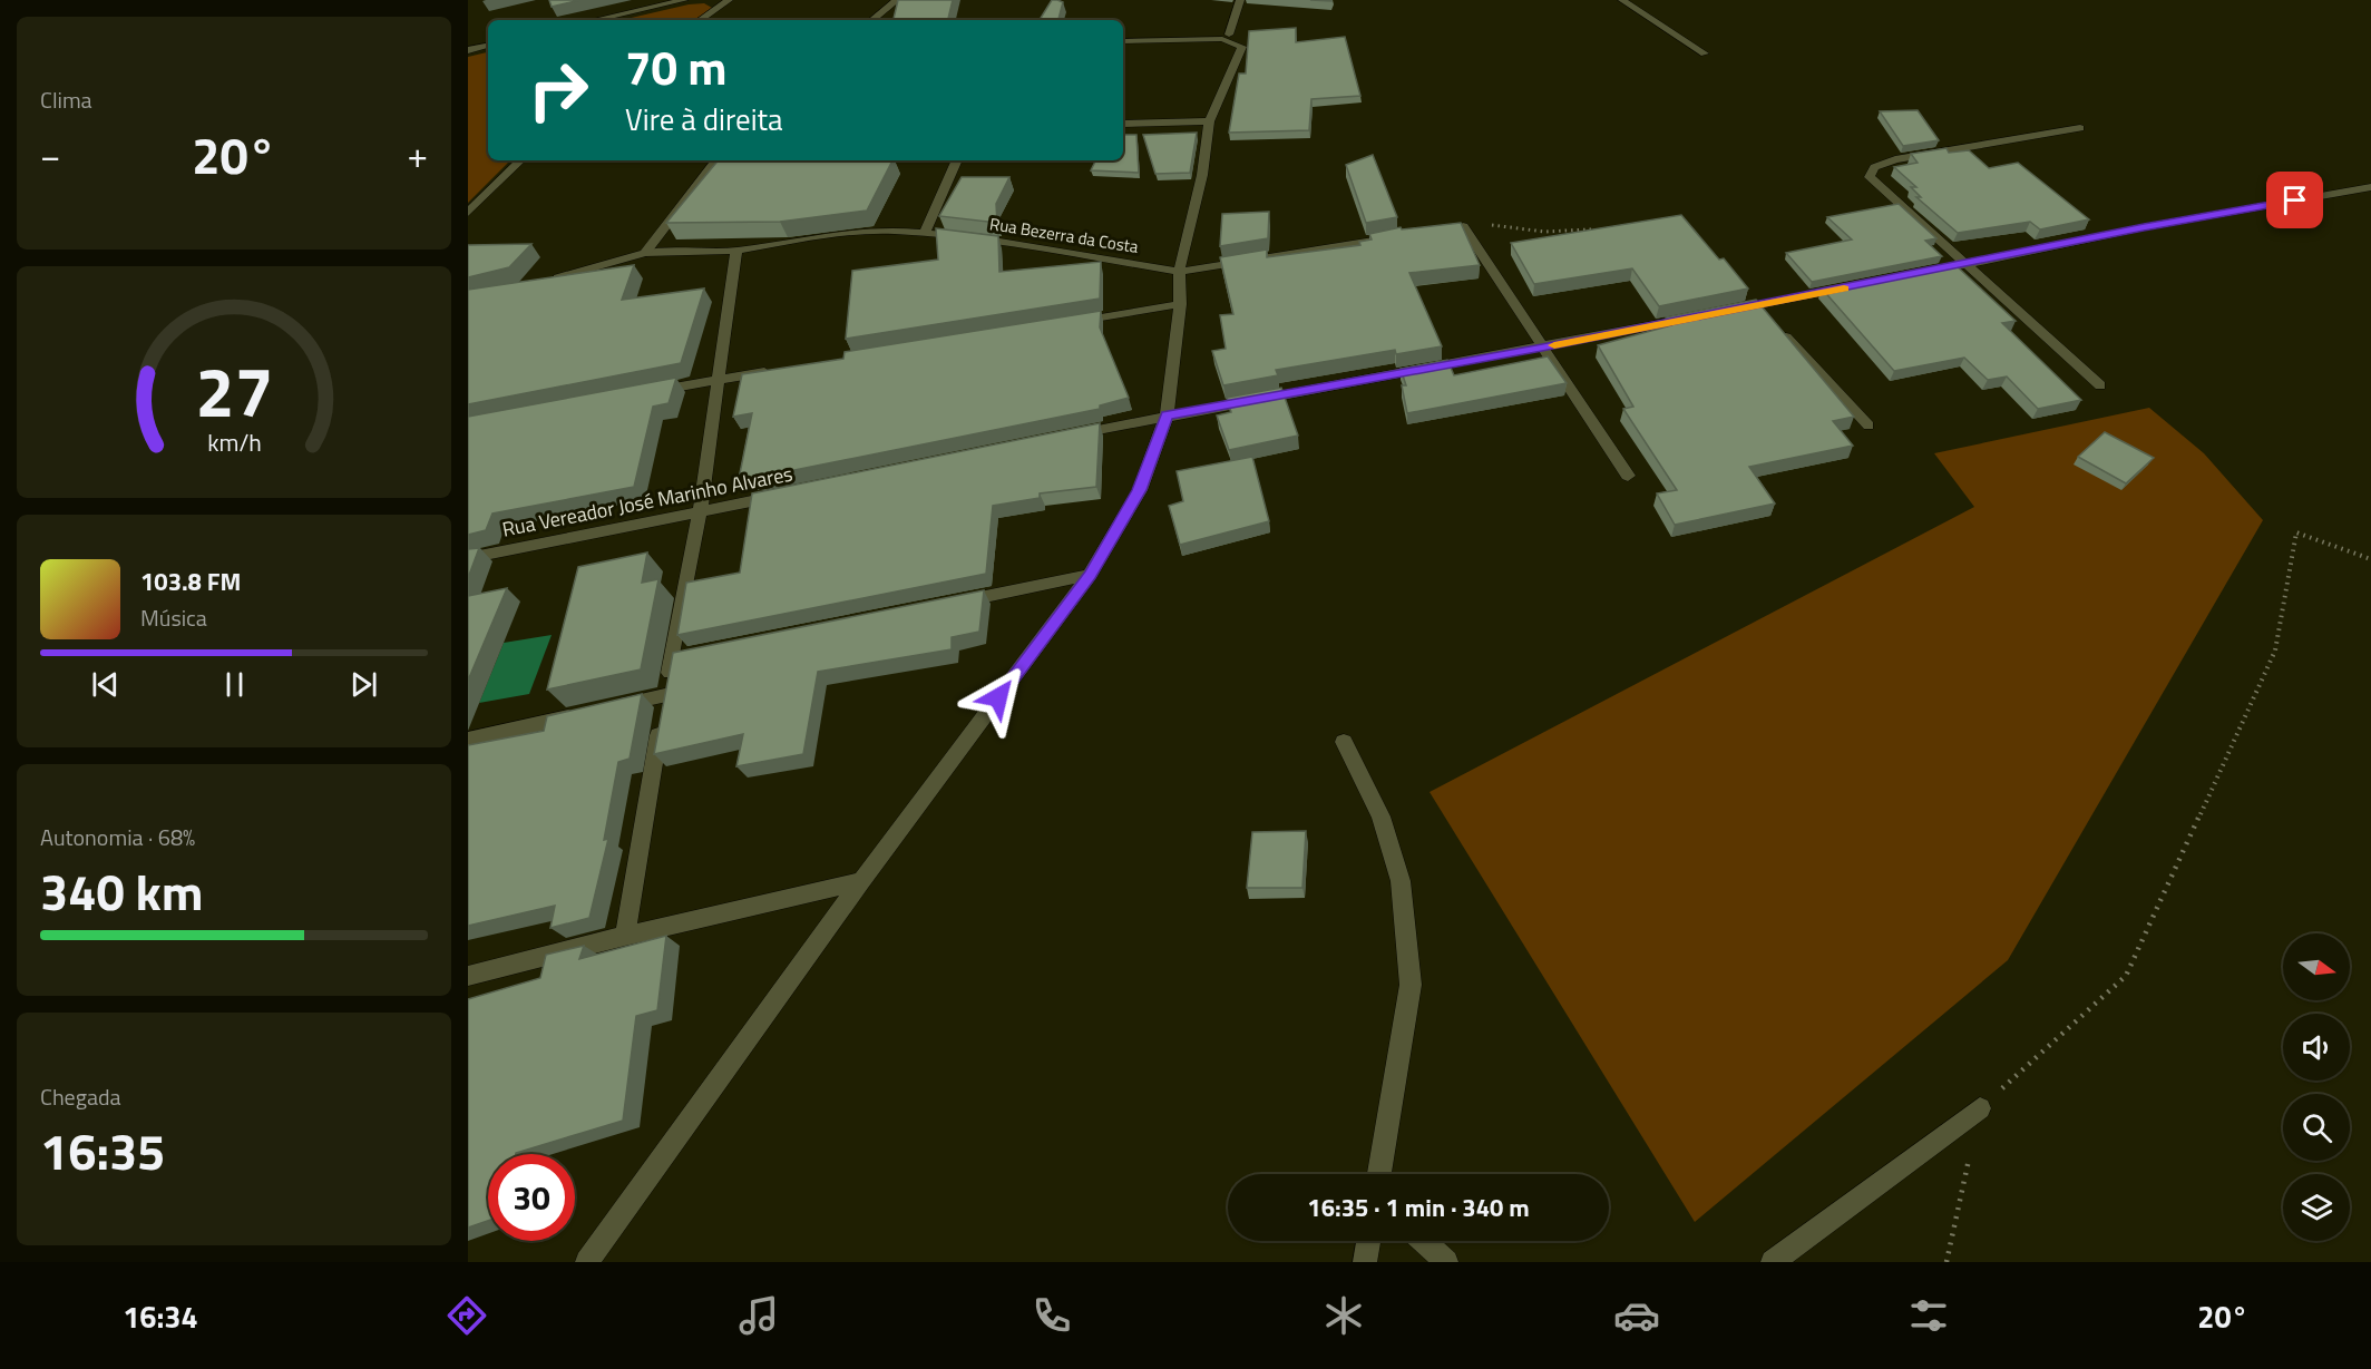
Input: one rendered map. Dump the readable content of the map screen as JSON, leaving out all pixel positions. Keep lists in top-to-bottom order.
{
  "streets": {
    "street": ["Rua Bezerra da Costa", "Rua Vereador José Marinho Alvares"]
  },
  "north": "right",
  "page": {
    "tile": [
      "Clima",
      ["Autonomia · 68%", "340 km"],
      ["Chegada", "16:35"]
    ],
    "turn": ["70 m", "Vire à direita"],
    "heat": ["−", "20°", "+"],
    "song": ["103.8 FM", "Música"],
    "limit": "30",
    "trip": "16:35 · 1 min · 340 m",
    "tabs": ["16:34", "20°"],
    "gauge": ["27", "km/h"]
  }
}
